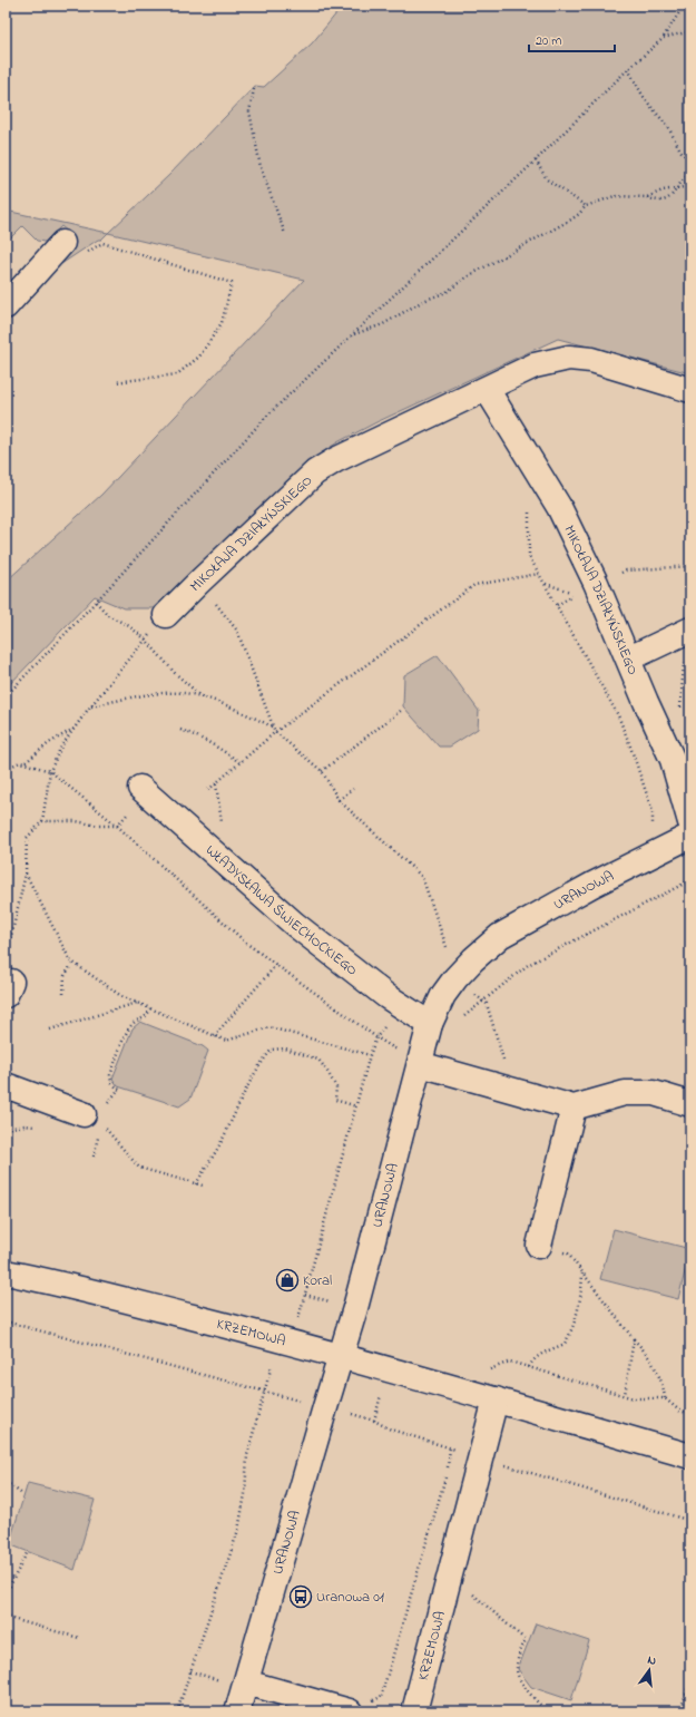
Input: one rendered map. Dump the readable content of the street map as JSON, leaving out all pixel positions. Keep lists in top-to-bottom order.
{
  "streets": {
    "street": [
      "MIKOŁAJA DZIAŁYŃSKIEGO",
      "URANOWA",
      "WŁADYSŁAWA ŚWIECHOCKIEGO",
      "KRZEMOWA"
    ]
  },
  "crossings": [
    ["URANOWA", "WŁADYSŁAWA ŚWIECHOCKIEGO"],
    ["URANOWA", "KRZEMOWA"]
  ],
  "places": {
    "shop": ["Koral"],
    "bus stop": ["Uranowa 01"]
  },
  "scale_bar": "20 m",
  "north": "top"
}
